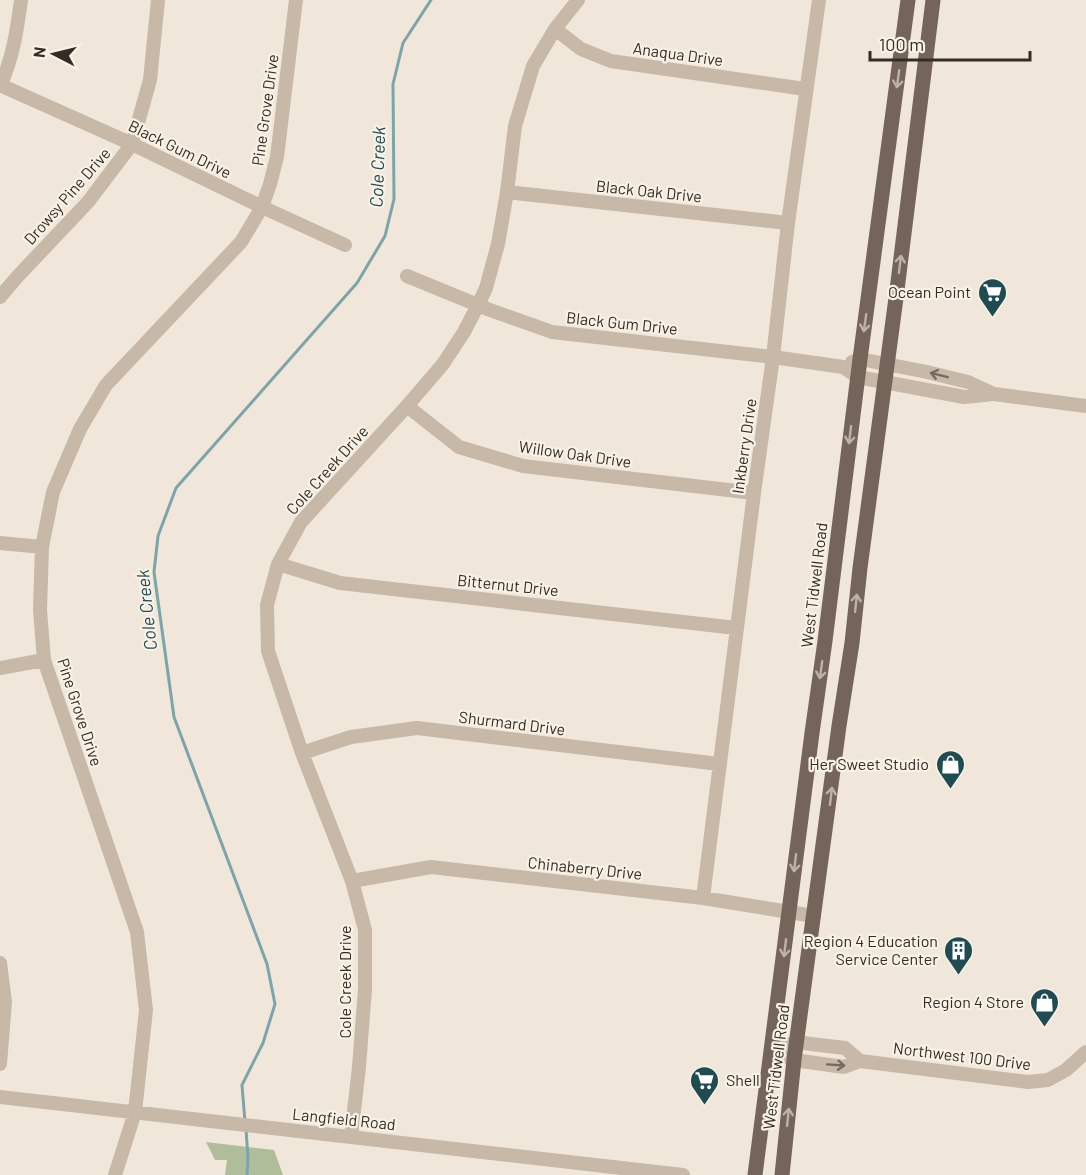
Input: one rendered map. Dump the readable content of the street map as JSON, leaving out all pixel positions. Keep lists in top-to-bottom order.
{
  "streets": {
    "main road": ["West Tidwell Road"],
    "street": [
      "Anaqua Drive",
      "Pine Grove Drive",
      "Black Gum Drive",
      "Black Oak Drive",
      "Drowsy Pine Drive",
      "Inkberry Drive",
      "Willow Oak Drive",
      "Cole Creek Drive",
      "Bitternut Drive",
      "Shurmard Drive",
      "Chinaberry Drive",
      "Northwest 100 Drive",
      "Langfield Road"
    ]
  },
  "crossings": [
    ["Anaqua Drive", "Inkberry Drive"],
    ["Anaqua Drive", "Cole Creek Drive"],
    ["Pine Grove Drive", "Black Gum Drive"],
    ["Pine Grove Drive", "Langfield Road"],
    ["Black Gum Drive", "Drowsy Pine Drive"],
    ["Black Gum Drive", "Inkberry Drive"],
    ["Black Gum Drive", "Cole Creek Drive"],
    ["Black Gum Drive", "West Tidwell Road"],
    ["Black Oak Drive", "Inkberry Drive"],
    ["Black Oak Drive", "Cole Creek Drive"],
    ["Inkberry Drive", "Willow Oak Drive"],
    ["Inkberry Drive", "Bitternut Drive"],
    ["Inkberry Drive", "Shurmard Drive"],
    ["Inkberry Drive", "Chinaberry Drive"],
    ["Willow Oak Drive", "Cole Creek Drive"],
    ["Cole Creek Drive", "Bitternut Drive"],
    ["Cole Creek Drive", "Shurmard Drive"],
    ["Cole Creek Drive", "Chinaberry Drive"],
    ["Cole Creek Drive", "Langfield Road"],
    ["West Tidwell Road", "Chinaberry Drive"],
    ["West Tidwell Road", "Northwest 100 Drive"]
  ],
  "water": ["Cole Creek"],
  "places": {
    "supermarket": ["Ocean Point", "Shell"],
    "shop": ["Her Sweet Studio", "Region 4 Store"],
    "building": ["Region 4 Education Service Center"]
  },
  "scale_bar": "100 m",
  "north": "left"
}
